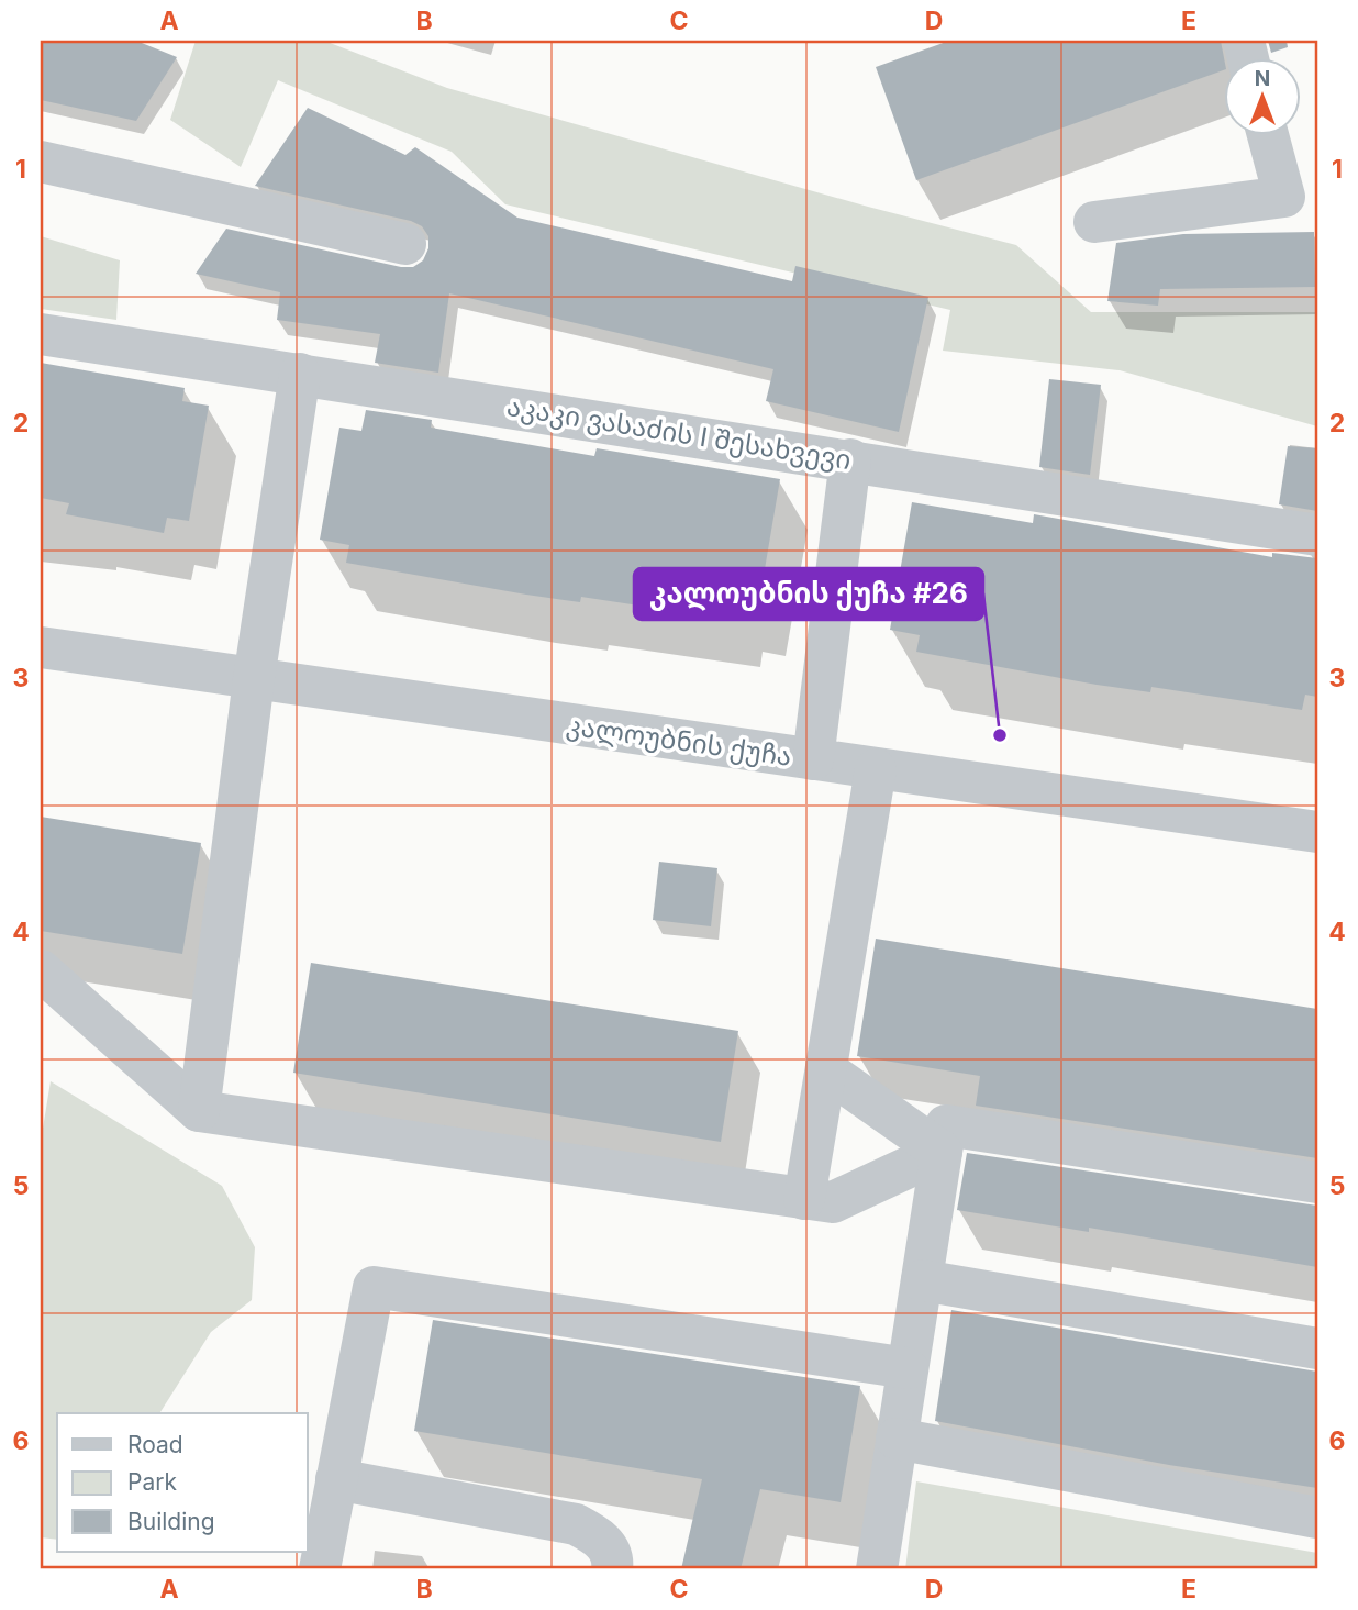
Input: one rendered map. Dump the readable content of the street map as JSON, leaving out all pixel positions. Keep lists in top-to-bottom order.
{
  "streets": {
    "street": ["აკაკი ვასაძის I შესახვევი", "კალოუბნის ქუჩა"]
  },
  "places": ["კალოუბნის ქუჩა #26"],
  "legend": ["Road", "Park", "Building"],
  "north": "top",
  "grid": {
    "columns": [
      "A",
      "B",
      "C",
      "D",
      "E"
    ],
    "rows": [
      "1",
      "2",
      "3",
      "4",
      "5",
      "6"
    ]
  }
}
